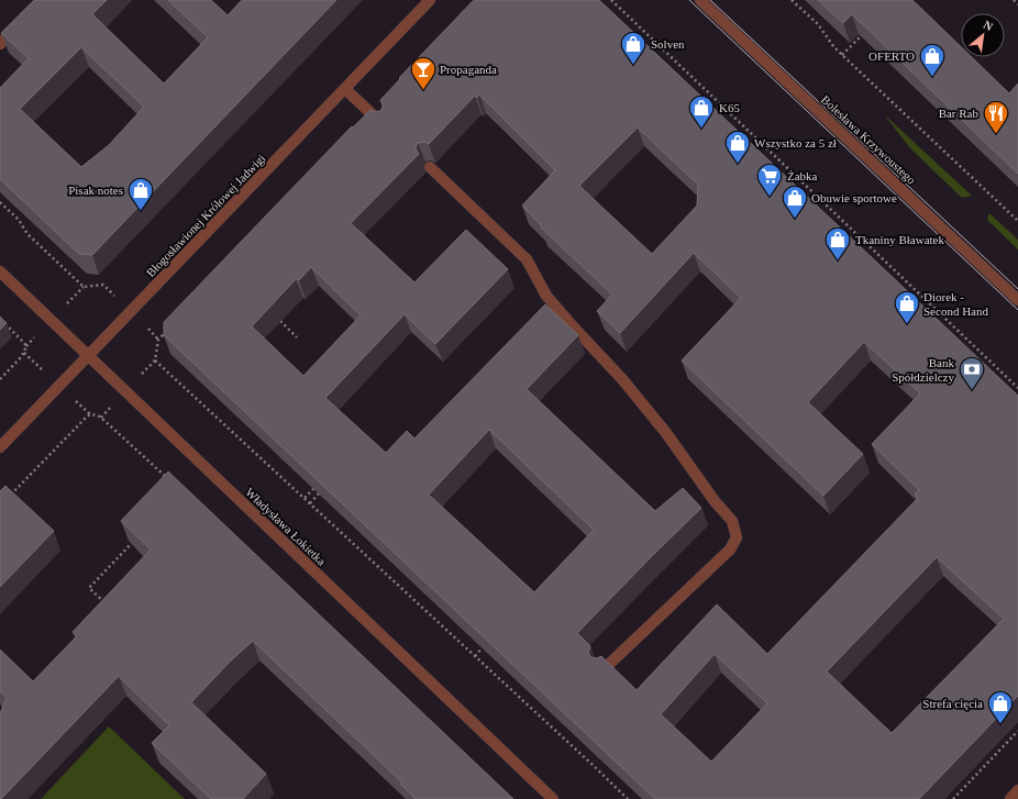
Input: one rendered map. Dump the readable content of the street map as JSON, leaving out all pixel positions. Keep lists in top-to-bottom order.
{
  "streets": {
    "street": ["Bolesława Krzywoustego", "Błogosławionej Królowej Jadwigi", "Władysława Łokietka"]
  },
  "crossings": [
    ["Błogosławionej Królowej Jadwigi", "Władysława Łokietka"]
  ],
  "places": {
    "shop": [
      "Solven",
      "OFERTO",
      "K65",
      "Wszystko za 5 zł",
      "Pisak notes",
      "Obuwie sportowe",
      "Tkaniny Bławatek",
      "Diorek - Second Hand",
      "Strefa cięcia"
    ],
    "bar": ["Propaganda"],
    "restaurant": ["Bar Rab"],
    "supermarket": ["Żabka"],
    "bank": ["Bank Spółdzielczy"]
  },
  "north": "top right"
}
